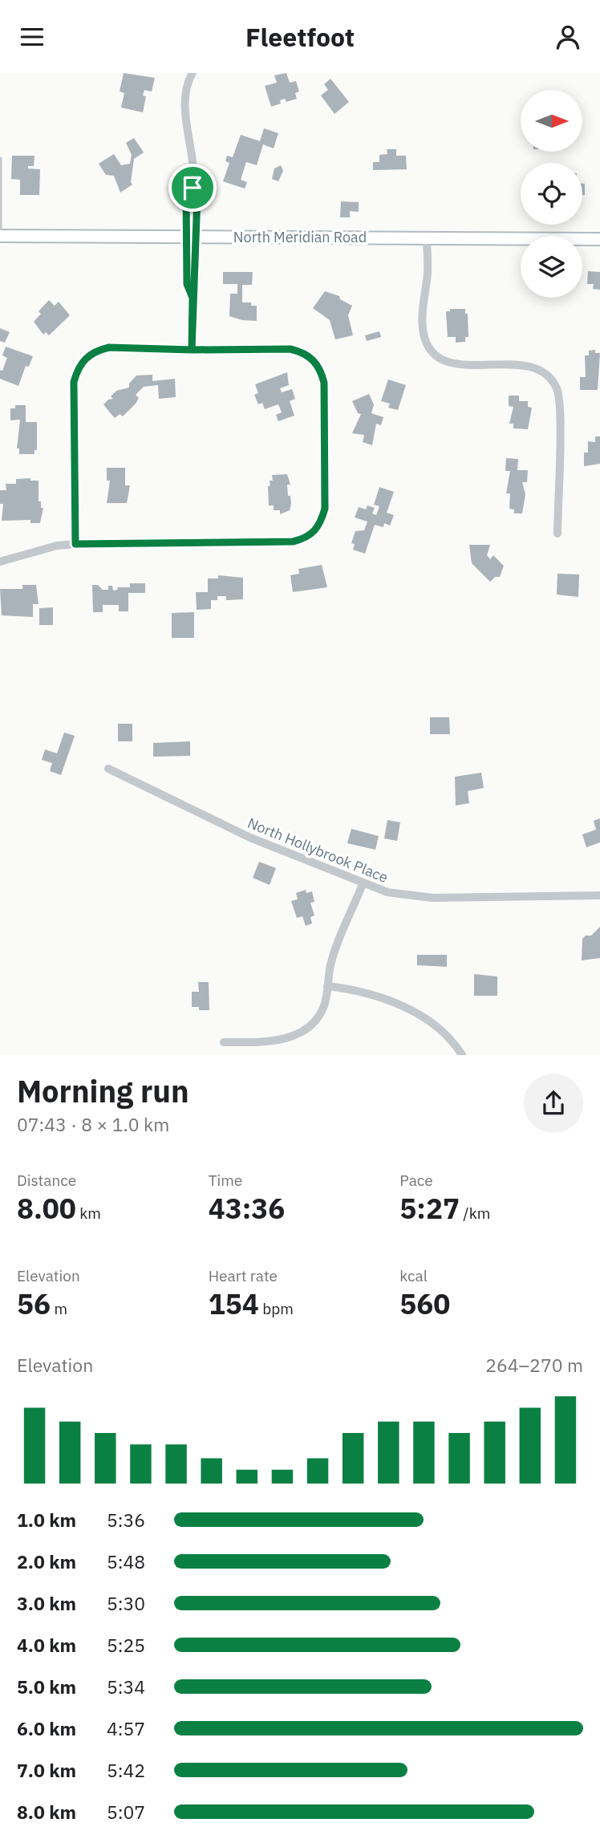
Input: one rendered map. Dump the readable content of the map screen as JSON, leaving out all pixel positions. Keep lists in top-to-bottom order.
{
  "streets": {
    "street": ["North Meridian Road", "North Hollybrook Place"]
  },
  "north": "right",
  "page": {
    "header": "Fleetfoot",
    "heading": ["Morning run", "07:43 · 8 × 1.0 km"],
    "stats": [
      ["Distance", "8.00 km"],
      ["Time", "43:36"],
      ["Pace", "5:27 /km"],
      ["Elevation", "56 m"],
      ["Heart rate", "154 bpm"],
      ["kcal", "560"]
    ],
    "chart": ["Elevation", "264–270 m"],
    "list": [
      {
        "name": "1.0 km",
        "note": "5:36"
      },
      {
        "name": "2.0 km",
        "note": "5:48"
      },
      {
        "name": "3.0 km",
        "note": "5:30"
      },
      {
        "name": "4.0 km",
        "note": "5:25"
      },
      {
        "name": "5.0 km",
        "note": "5:34"
      },
      {
        "name": "6.0 km",
        "note": "4:57"
      },
      {
        "name": "7.0 km",
        "note": "5:42"
      },
      {
        "name": "8.0 km",
        "note": "5:07"
      }
    ]
  }
}
